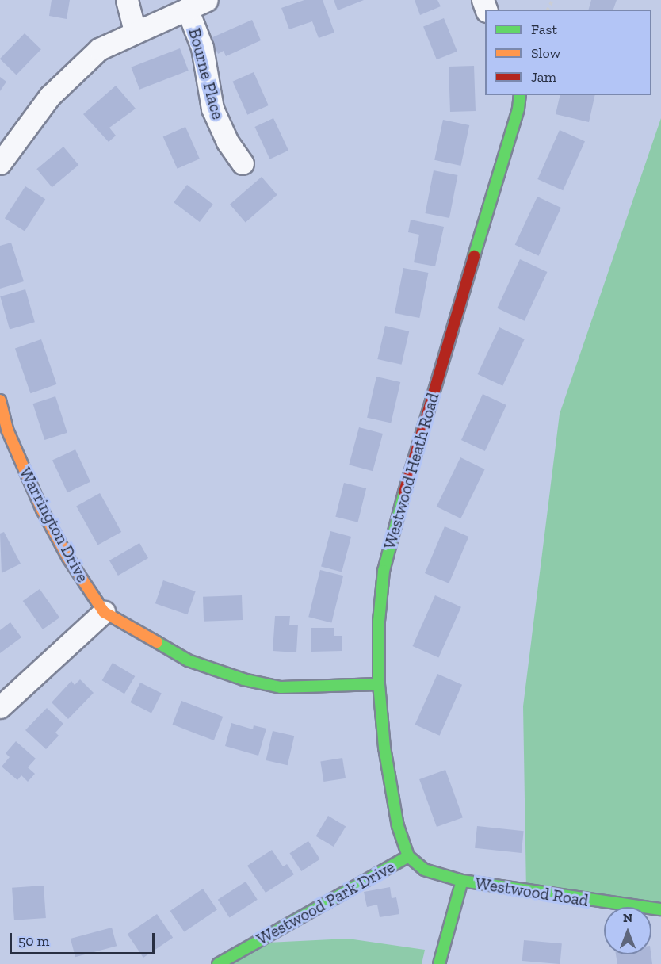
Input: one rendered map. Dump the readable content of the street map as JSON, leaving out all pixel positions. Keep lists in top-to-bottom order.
{
  "streets": {
    "street": [
      "Bourne Place",
      "Westwood Heath Road",
      "Warrington Drive",
      "Westwood Road",
      "Westwood Park Drive"
    ]
  },
  "crossings": [
    ["Westwood Heath Road", "Warrington Drive"],
    ["Westwood Heath Road", "Westwood Road"],
    ["Westwood Heath Road", "Westwood Park Drive"],
    ["Westwood Road", "Westwood Park Drive"]
  ],
  "legend": ["Fast", "Slow", "Jam"],
  "scale_bar": "50 m",
  "north": "top"
}
